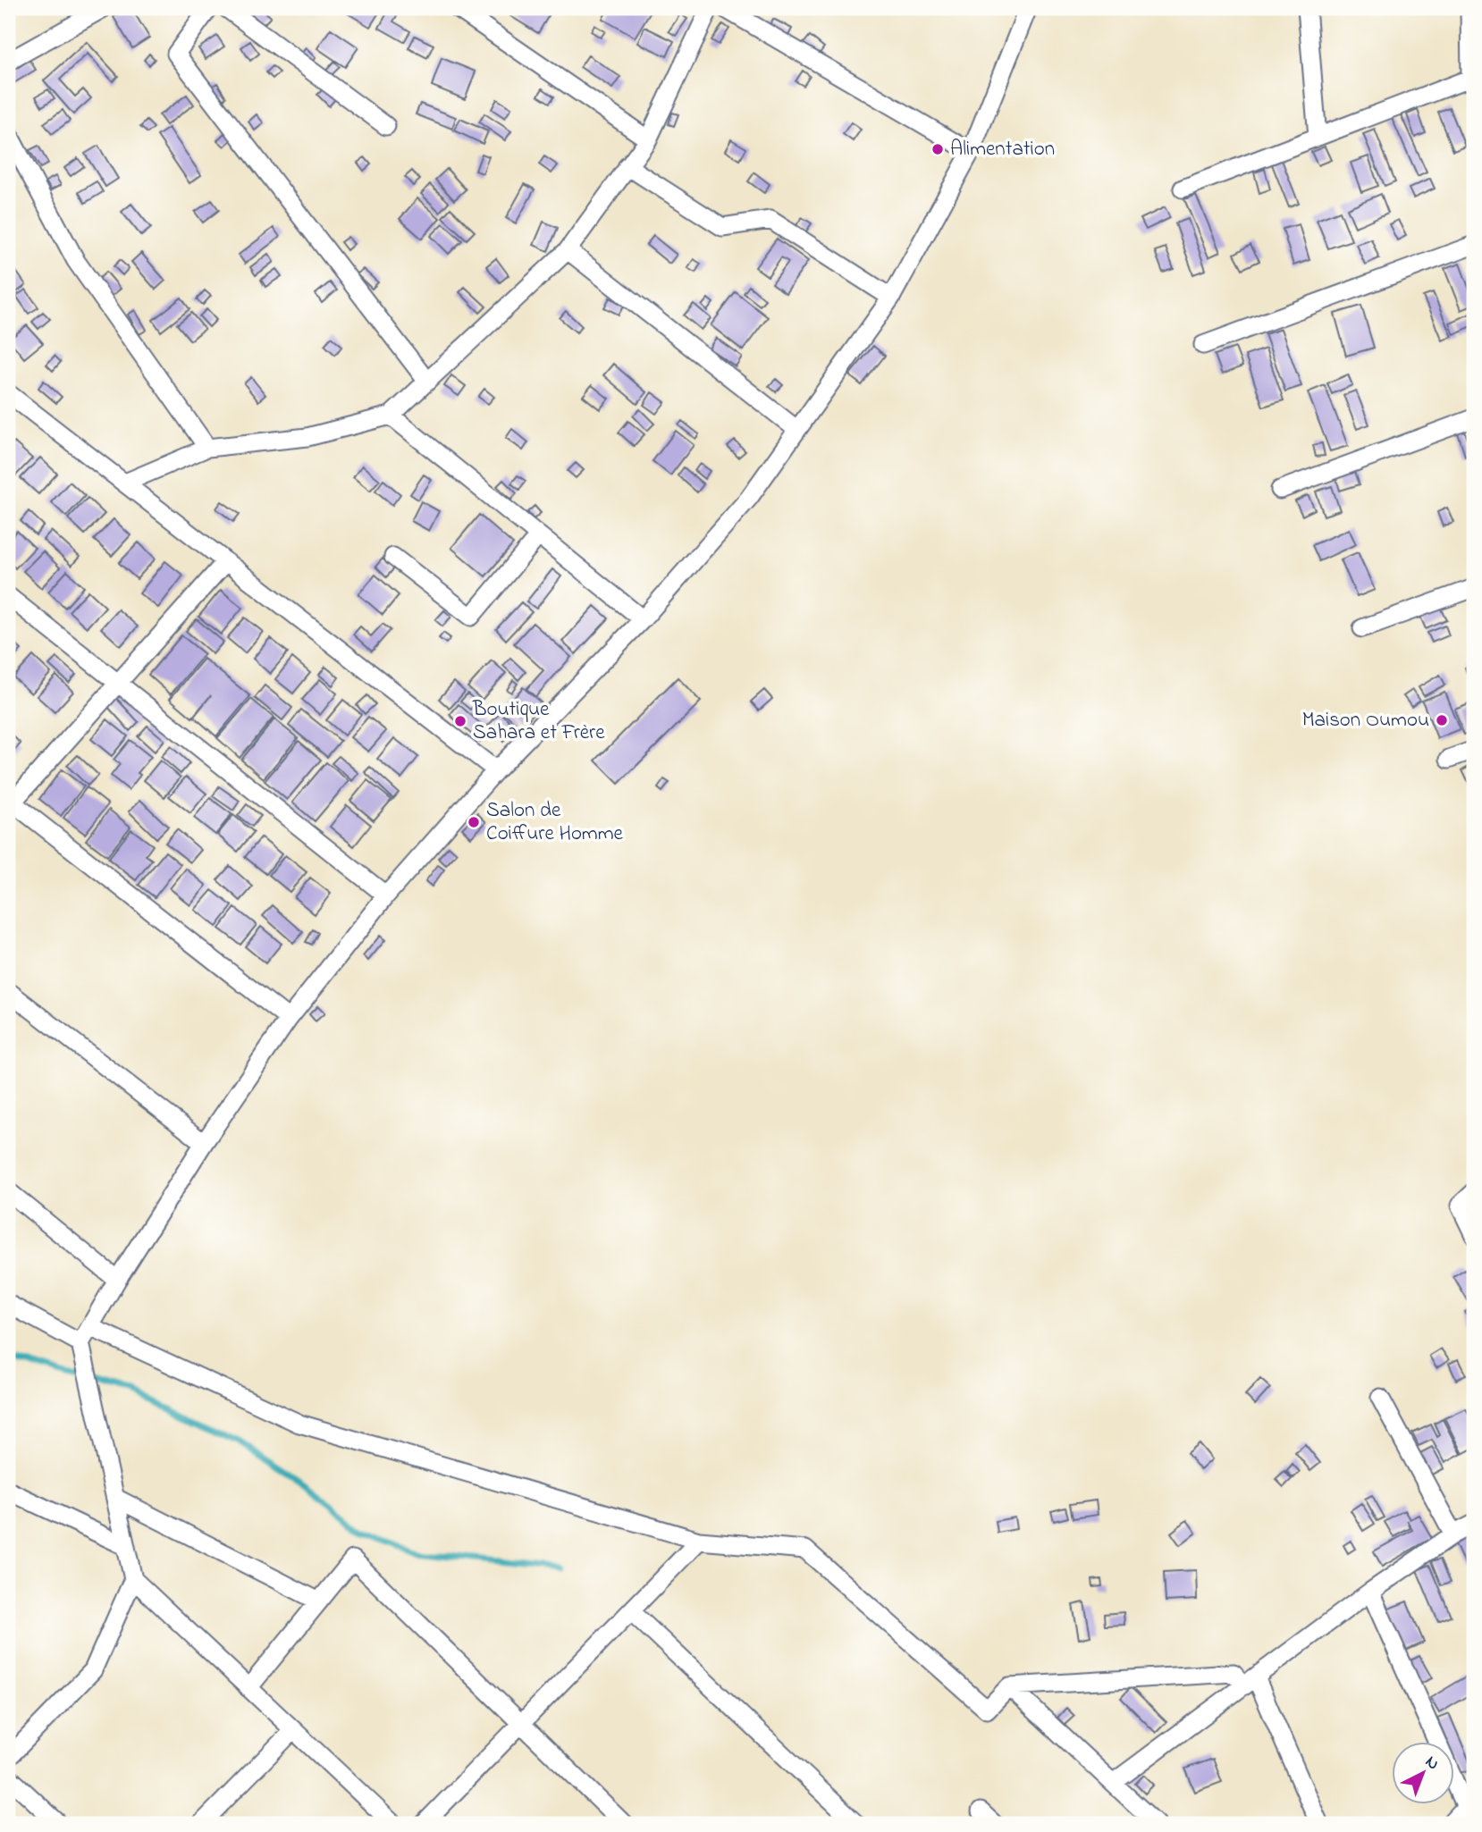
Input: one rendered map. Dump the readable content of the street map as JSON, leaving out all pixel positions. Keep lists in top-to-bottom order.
{
  "places": [
    "Alimentation",
    "Maison Oumou",
    "Boutique Sahara et Frère",
    "Salon de Coiffure Homme"
  ],
  "north": "top right"
}
